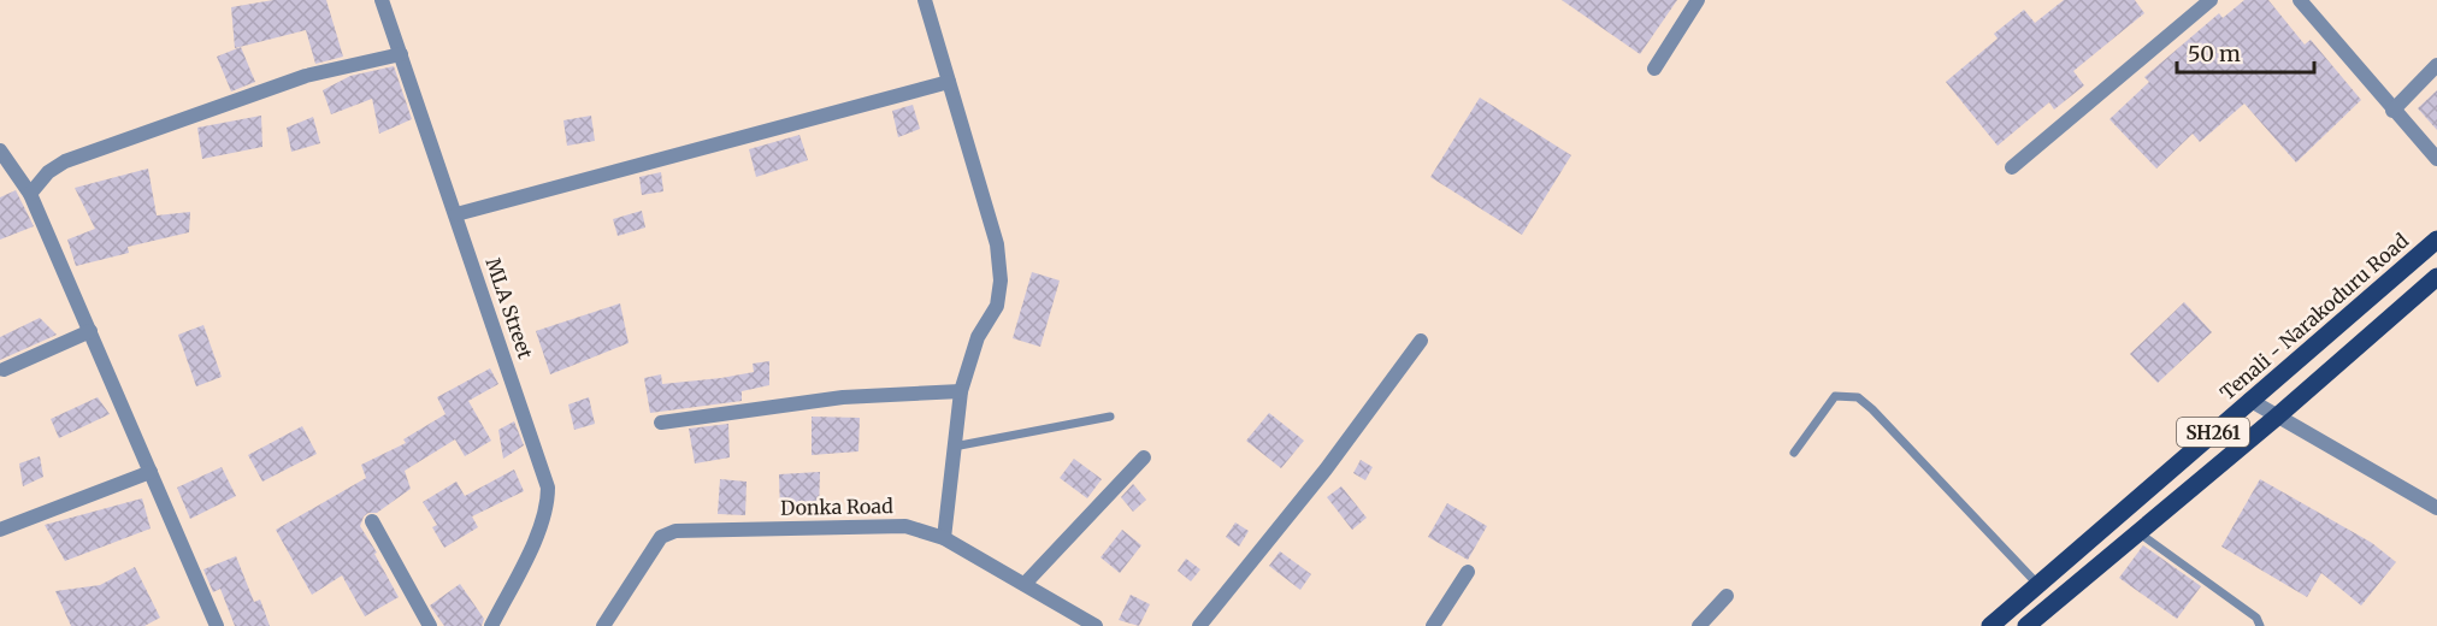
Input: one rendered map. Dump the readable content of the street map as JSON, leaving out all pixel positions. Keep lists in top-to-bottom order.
{
  "streets": {
    "main road": ["Tenali - Narakoduru Road", "SH261"],
    "street": ["MLA Street", "Donka Road"]
  },
  "scale_bar": "50 m"
}
